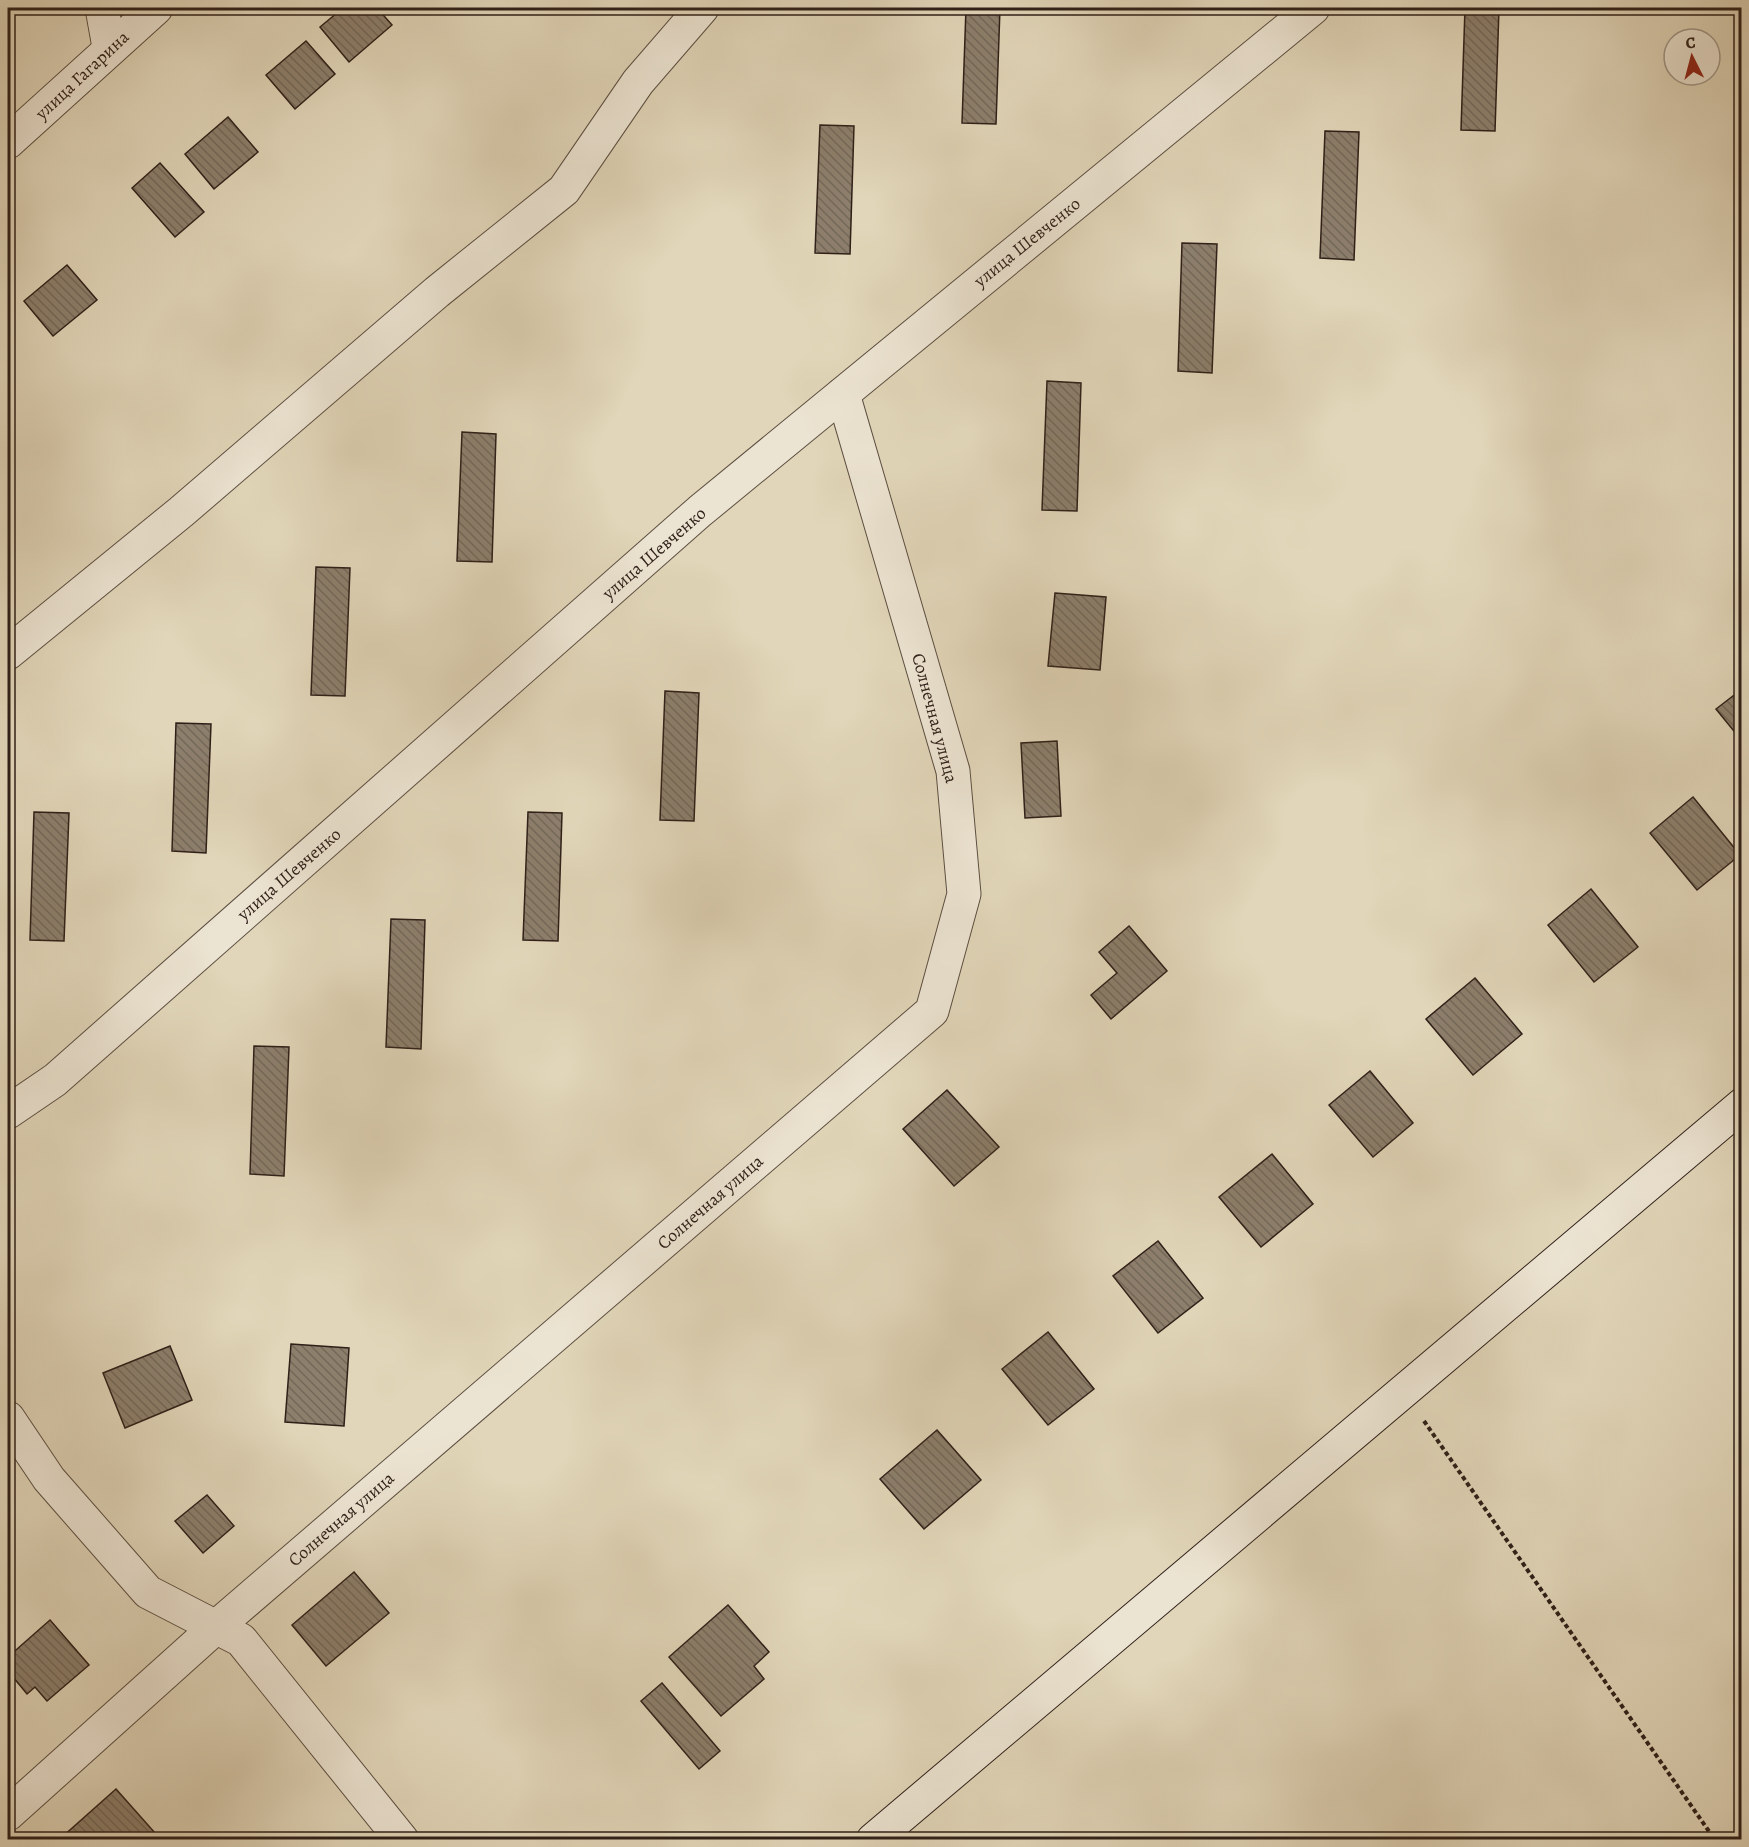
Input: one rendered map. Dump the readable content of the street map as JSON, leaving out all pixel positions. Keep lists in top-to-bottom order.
{
  "streets": {
    "street": ["улица Гагарина", "улица Шевченко", "Солнечная улица"]
  },
  "crossings": [
    ["улица Шевченко", "Солнечная улица"]
  ],
  "north": "top"
}
